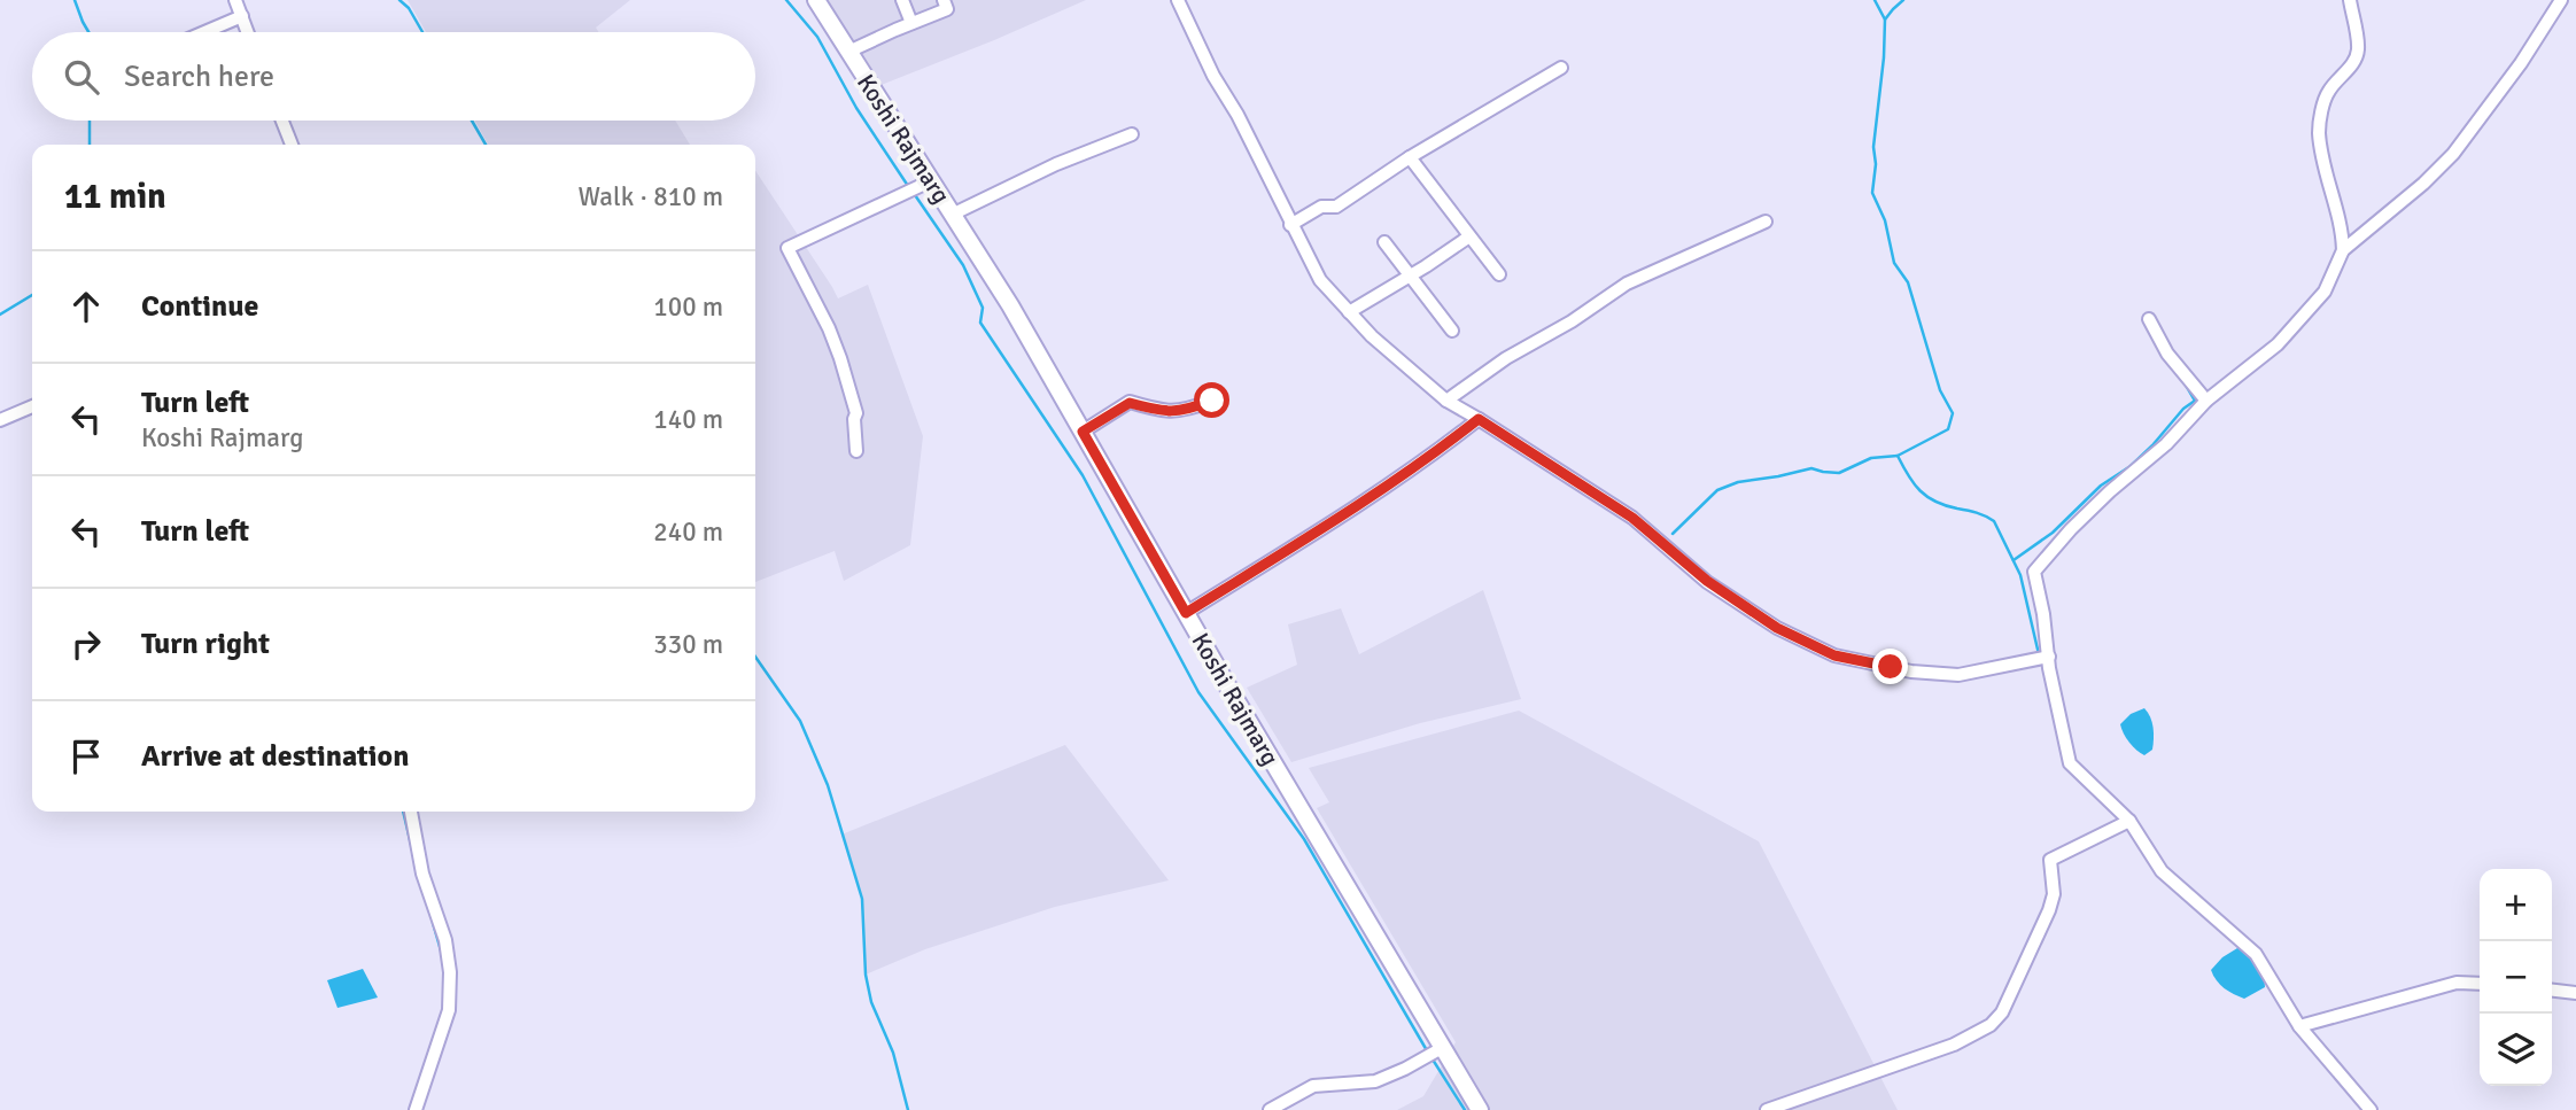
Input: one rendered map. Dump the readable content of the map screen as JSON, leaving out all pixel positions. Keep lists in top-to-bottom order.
{
  "streets": {
    "main road": ["Koshi Rajmarg"]
  },
  "page": {
    "search": "Search here",
    "heading": ["11 min", "Walk · 810 m"],
    "list": [
      ["Continue", "100 m"],
      ["Turn left", "Koshi Rajmarg", "140 m"],
      ["Turn left", "240 m"],
      ["Turn right", "330 m"],
      "Arrive at destination"
    ],
    "map_buttons": ["+", "−"]
  }
}
